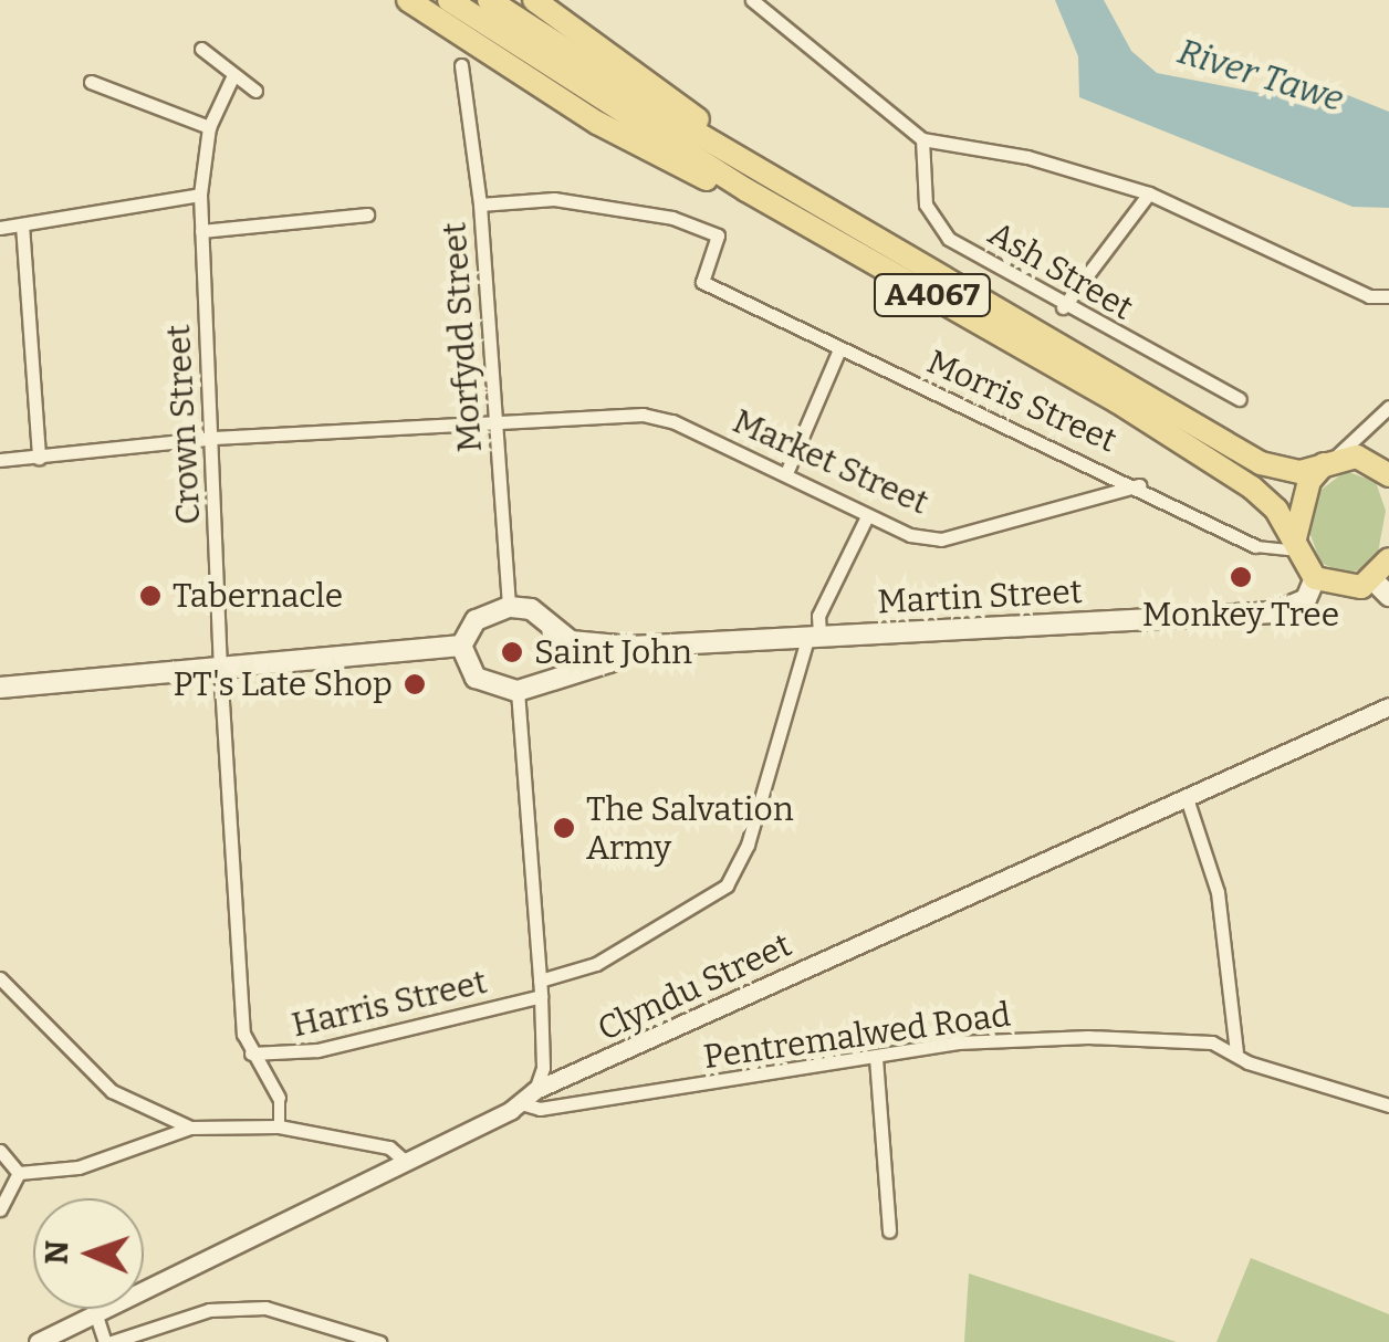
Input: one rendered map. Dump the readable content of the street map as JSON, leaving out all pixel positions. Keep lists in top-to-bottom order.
{
  "streets": {
    "main road": ["A4067", "Martin Street"],
    "street": [
      "Ash Street",
      "Morfydd Street",
      "Morris Street",
      "Crown Street",
      "Market Street",
      "Clyndu Street",
      "Harris Street",
      "Pentremalwed Road"
    ]
  },
  "crossings": [
    ["Morfydd Street", "Morris Street"],
    ["Morfydd Street", "Market Street"],
    ["Morris Street", "Market Street"],
    ["Crown Street", "Market Street"],
    ["Crown Street", "Harris Street"],
    ["Clyndu Street", "Pentremalwed Road"]
  ],
  "water": ["River Tawe"],
  "places": [
    "Monkey Tree",
    "Tabernacle",
    "Saint John",
    "PT's Late Shop",
    "The Salvation Army"
  ],
  "north": "left"
}
